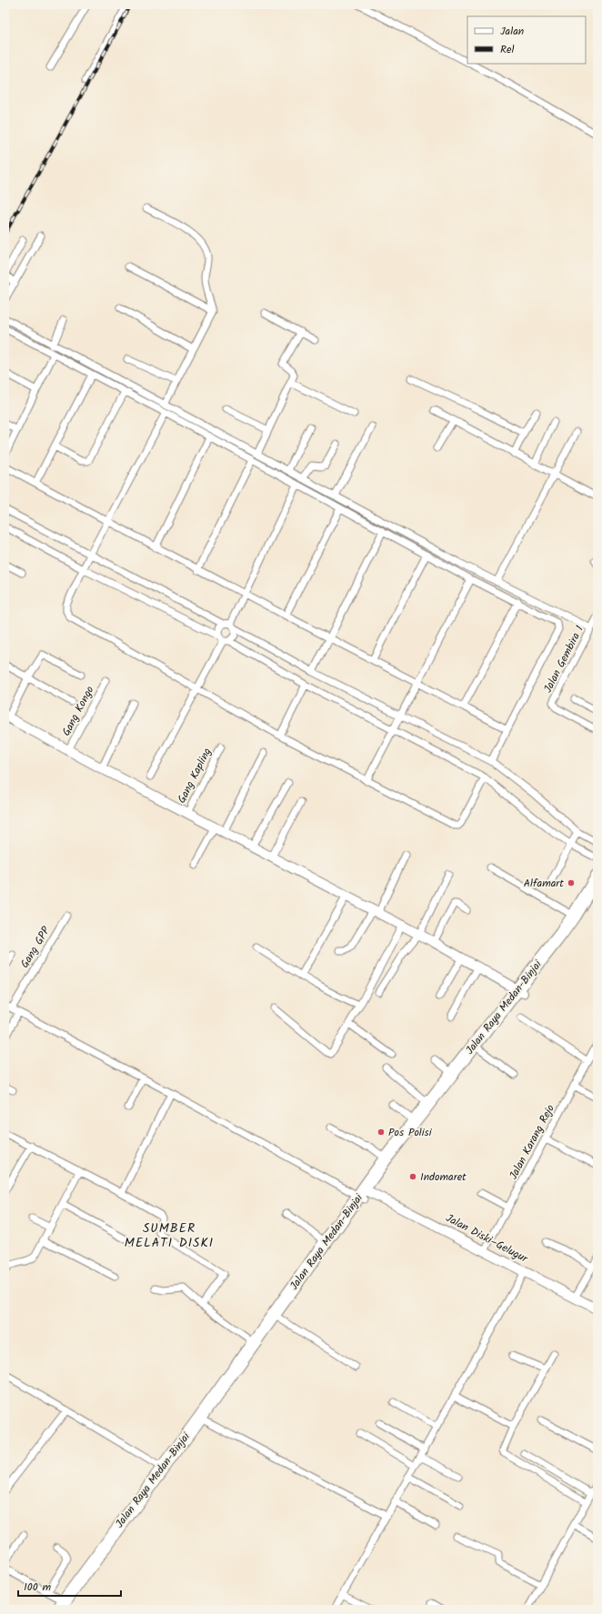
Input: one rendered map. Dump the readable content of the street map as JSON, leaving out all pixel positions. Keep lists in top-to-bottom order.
{
  "streets": {
    "highway": ["Jalan Raya Medan-Binjai"],
    "main road": ["Jalan Diski–Gelugur"],
    "street": [
      "Jalan Gembira 1",
      "Gang Kongo",
      "Gang Kapling",
      "Gang GPP",
      "Jalan Karang Rejo"
    ]
  },
  "crossings": [
    ["Jalan Raya Medan-Binjai", "Jalan Diski–Gelugur"],
    ["Jalan Karang Rejo", "Jalan Diski–Gelugur"]
  ],
  "districts": ["SUMBER MELATI DISKI"],
  "places": ["Alfamart", "Pos Polisi", "Indomaret"],
  "legend": ["Jalan", "Rel"],
  "scale_bar": "100 m"
}
